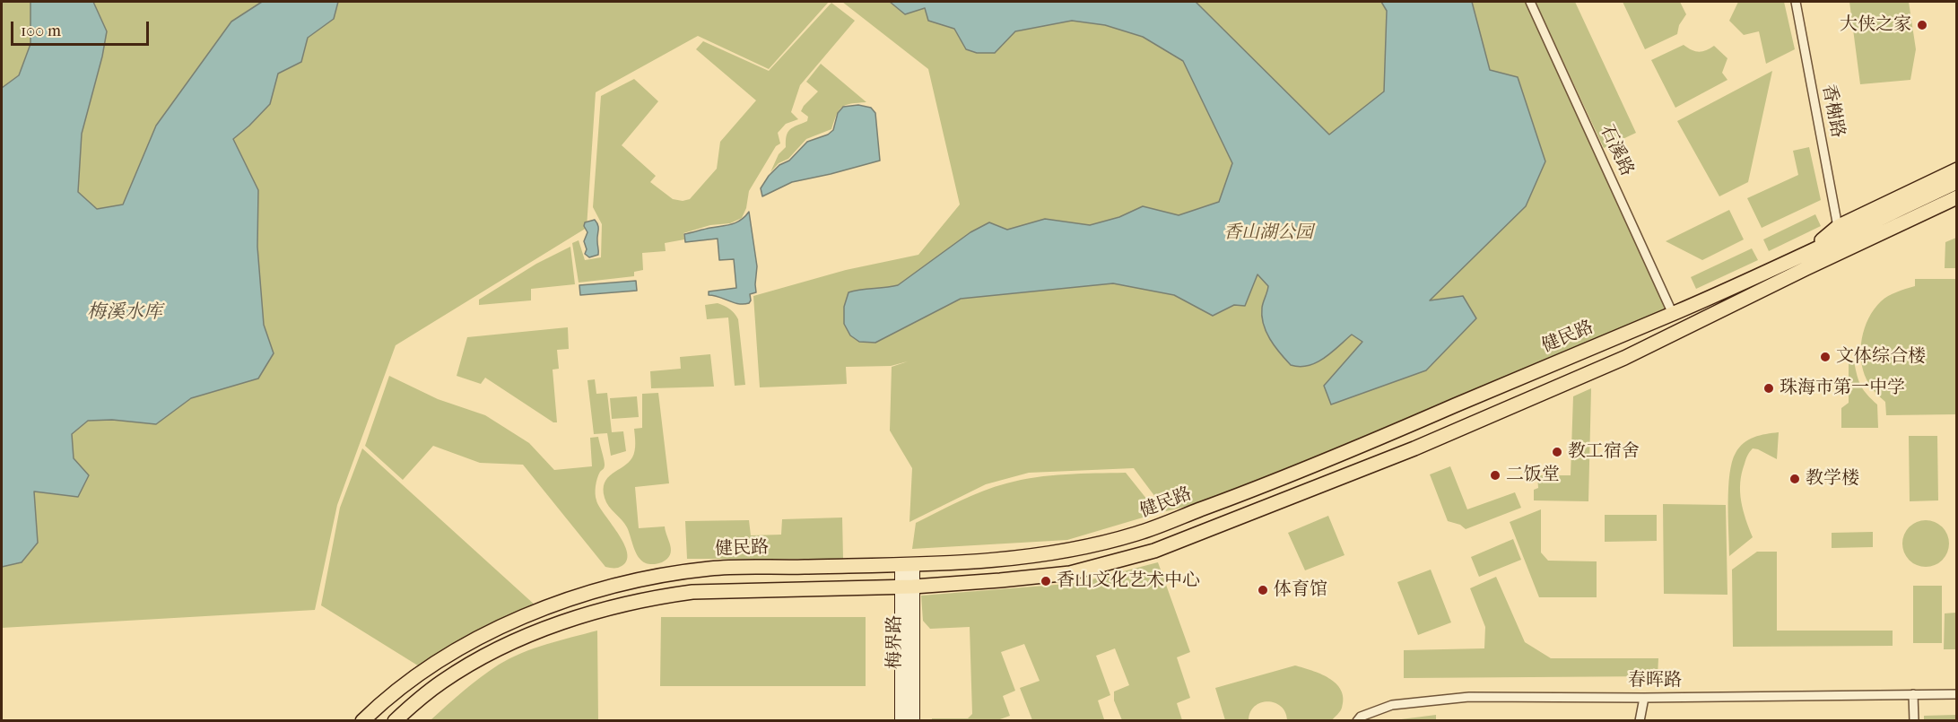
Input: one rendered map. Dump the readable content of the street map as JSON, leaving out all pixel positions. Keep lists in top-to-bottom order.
{
  "streets": {
    "main road": ["健民路", "梅界路"],
    "street": ["香榭路", "石溪路", "春晖路"]
  },
  "crossings": [
    ["石溪路", "健民路"]
  ],
  "water": ["梅溪水库"],
  "parks": ["香山湖公园"],
  "places": [
    "大侠之家",
    "文体综合楼",
    "珠海市第一中学",
    "教工宿舍",
    "二饭堂",
    "教学楼",
    "香山文化艺术中心",
    "体育馆"
  ],
  "scale_bar": "100 m"
}
